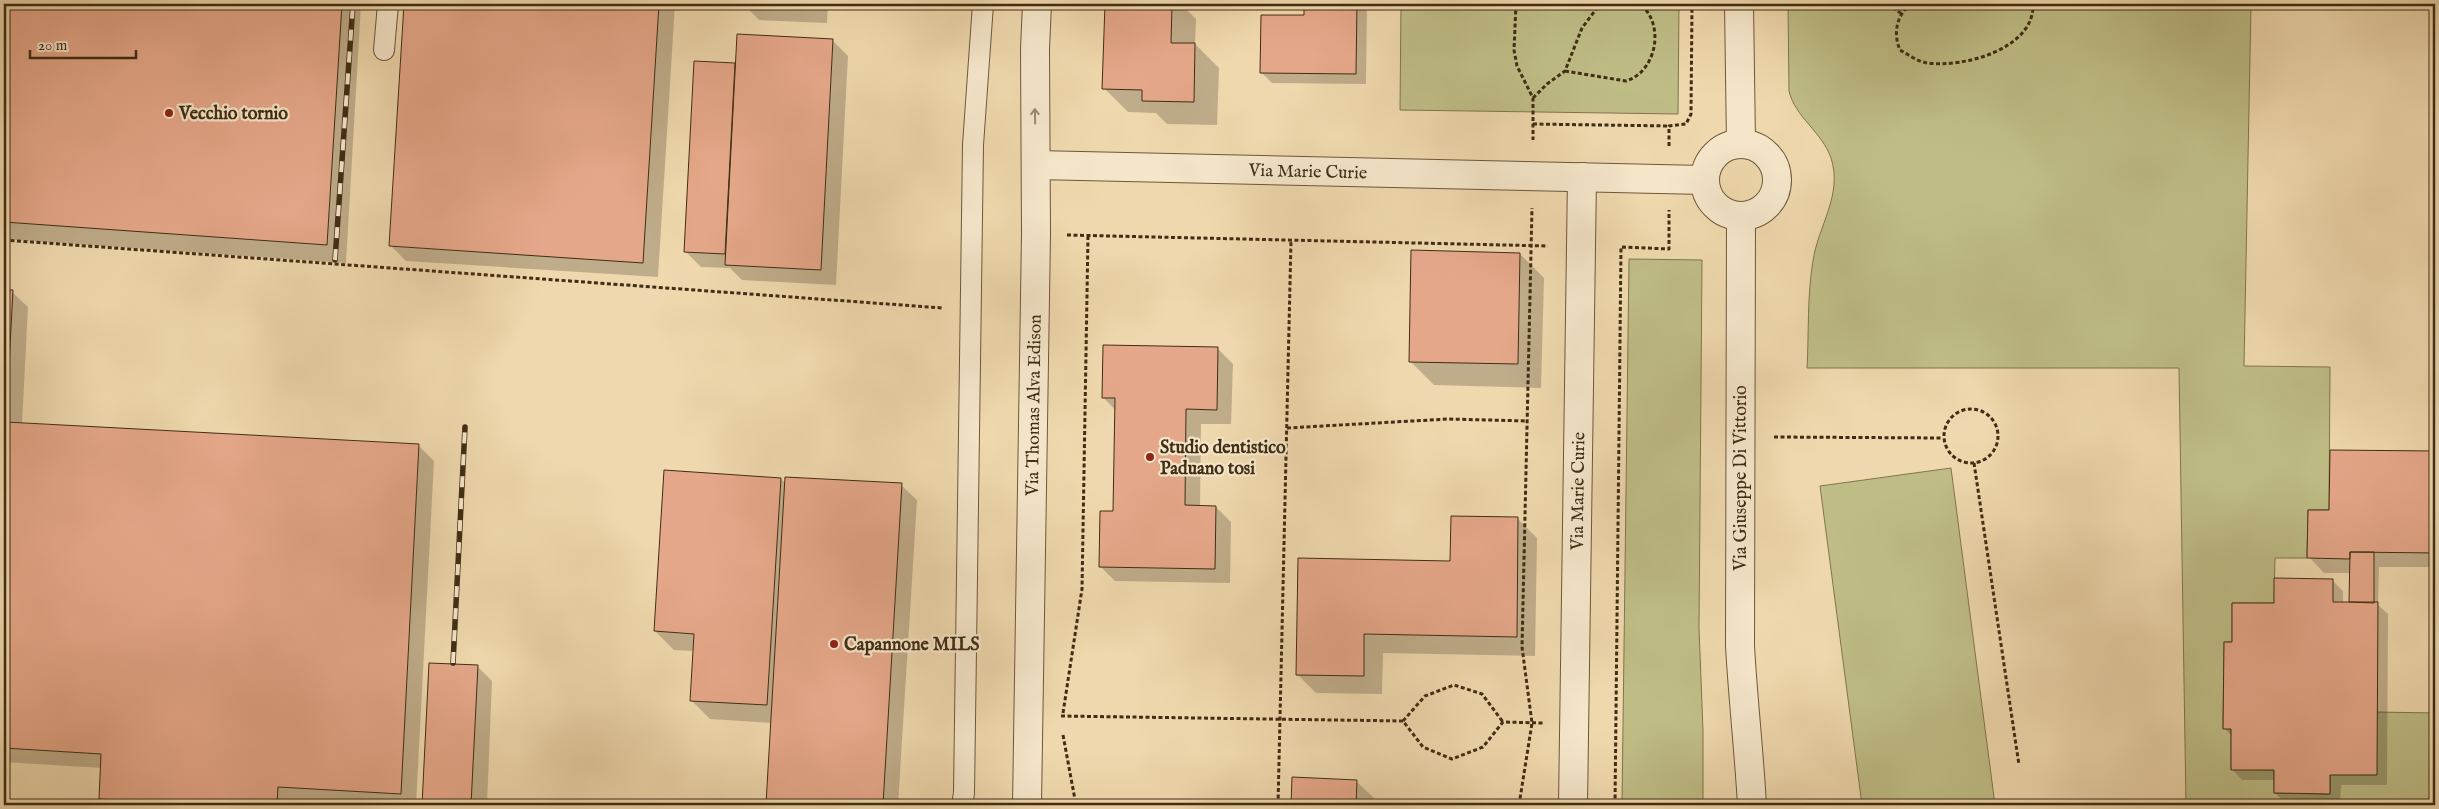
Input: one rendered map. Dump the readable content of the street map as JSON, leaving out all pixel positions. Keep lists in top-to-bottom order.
{
  "streets": {
    "street": ["Via Marie Curie", "Via Thomas Alva Edison", "Via Giuseppe Di Vittorio"]
  },
  "crossings": [
    ["Via Marie Curie", "Via Thomas Alva Edison"],
    ["Via Marie Curie", "Via Giuseppe Di Vittorio"]
  ],
  "places": ["Vecchio tornio", "Studio dentistico Paduano tosi", "Capannone MILS"],
  "scale_bar": "20 m"
}
